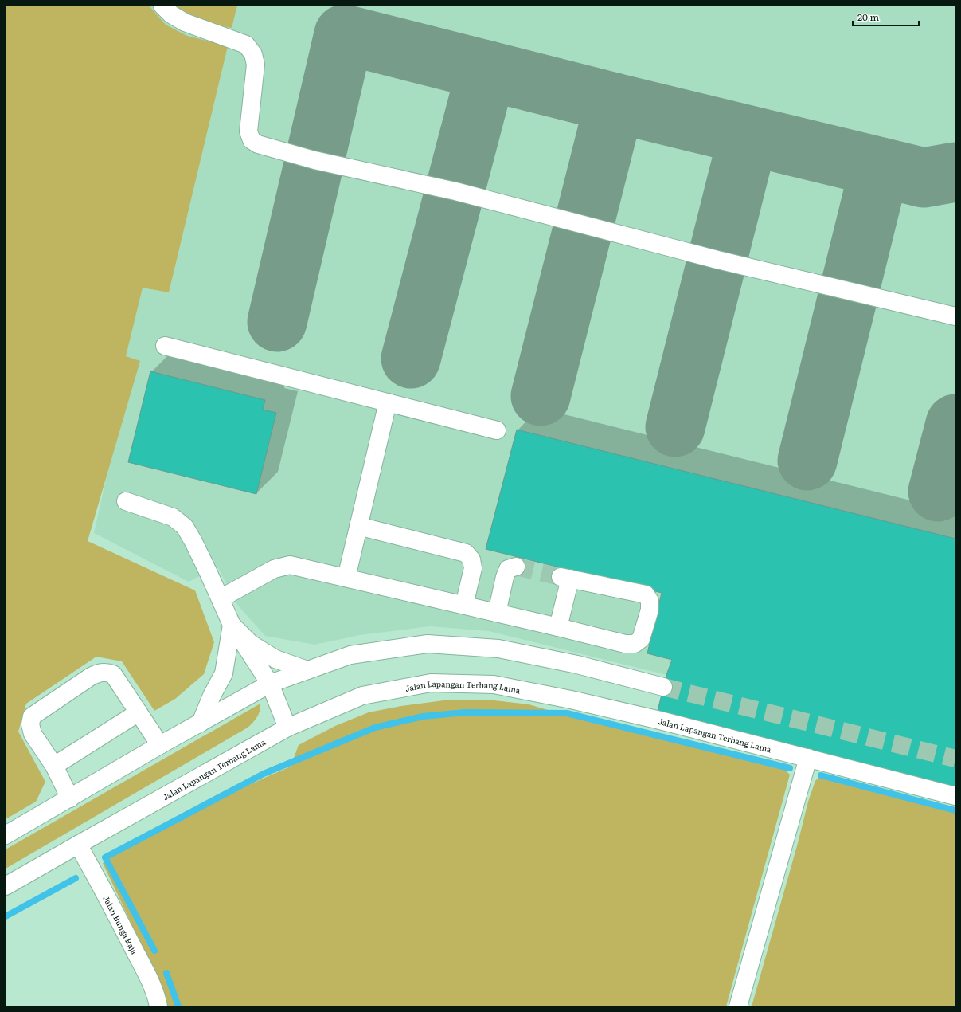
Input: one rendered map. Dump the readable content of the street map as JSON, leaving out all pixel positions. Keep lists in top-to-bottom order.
{
  "streets": {
    "main road": ["Jalan Lapangan Terbang Lama", "Jalan Bunga Raja"]
  },
  "crossings": [
    ["Jalan Lapangan Terbang Lama", "Jalan Bunga Raja"]
  ],
  "scale_bar": "20 m"
}
